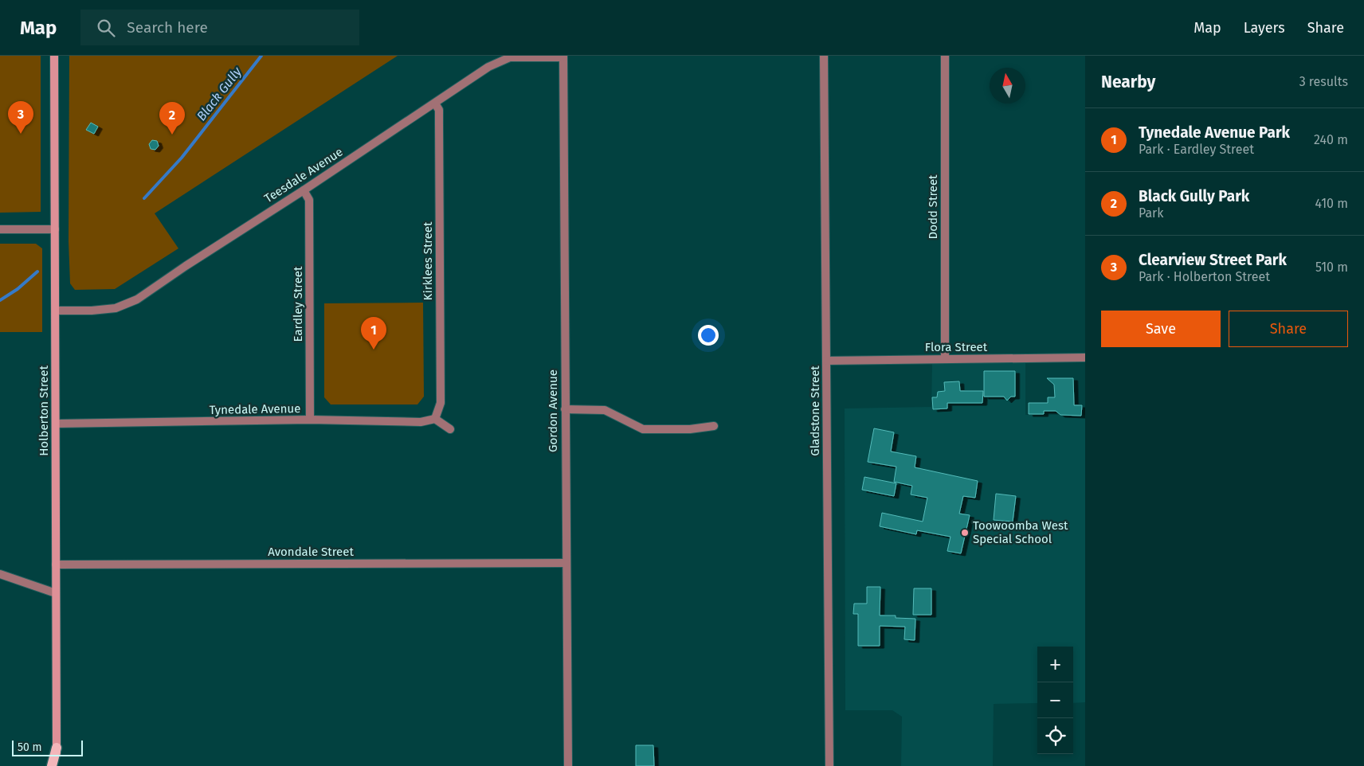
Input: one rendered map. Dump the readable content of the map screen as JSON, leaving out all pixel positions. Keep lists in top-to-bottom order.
{
  "streets": {
    "main road": ["Holberton Street"],
    "street": [
      "Teesdale Avenue",
      "Dodd Street",
      "Kirklees Street",
      "Eardley Street",
      "Flora Street",
      "Tynedale Avenue",
      "Gordon Avenue",
      "Gladstone Street",
      "Avondale Street"
    ]
  },
  "crossings": [
    ["Teesdale Avenue", "Kirklees Street"],
    ["Teesdale Avenue", "Eardley Street"],
    ["Teesdale Avenue", "Holberton Street"],
    ["Teesdale Avenue", "Gordon Avenue"],
    ["Dodd Street", "Flora Street"],
    ["Kirklees Street", "Tynedale Avenue"],
    ["Eardley Street", "Tynedale Avenue"],
    ["Flora Street", "Gladstone Street"],
    ["Tynedale Avenue", "Holberton Street"],
    ["Holberton Street", "Avondale Street"],
    ["Gordon Avenue", "Avondale Street"]
  ],
  "water": ["Black Gully"],
  "places": ["Toowoomba West Special School"],
  "scale_bar": "50 m",
  "north": "top",
  "page": {
    "header": "Map",
    "search": "Search here",
    "nav": ["Map", "Layers", "Share"],
    "heading": ["Nearby", "3 results"],
    "pins": ["3", "2", "1"],
    "list": [
      {
        "mark": "1",
        "name": "Tynedale Avenue Park",
        "note": "Park · Eardley Street",
        "value": "240 m"
      },
      {
        "mark": "2",
        "name": "Black Gully Park",
        "note": "Park",
        "value": "410 m"
      },
      {
        "mark": "3",
        "name": "Clearview Street Park",
        "note": "Park · Holberton Street",
        "value": "510 m"
      }
    ],
    "buttons": ["Save", "Share"],
    "map_buttons": ["+", "−"],
    "scale": "50 m"
  }
}
